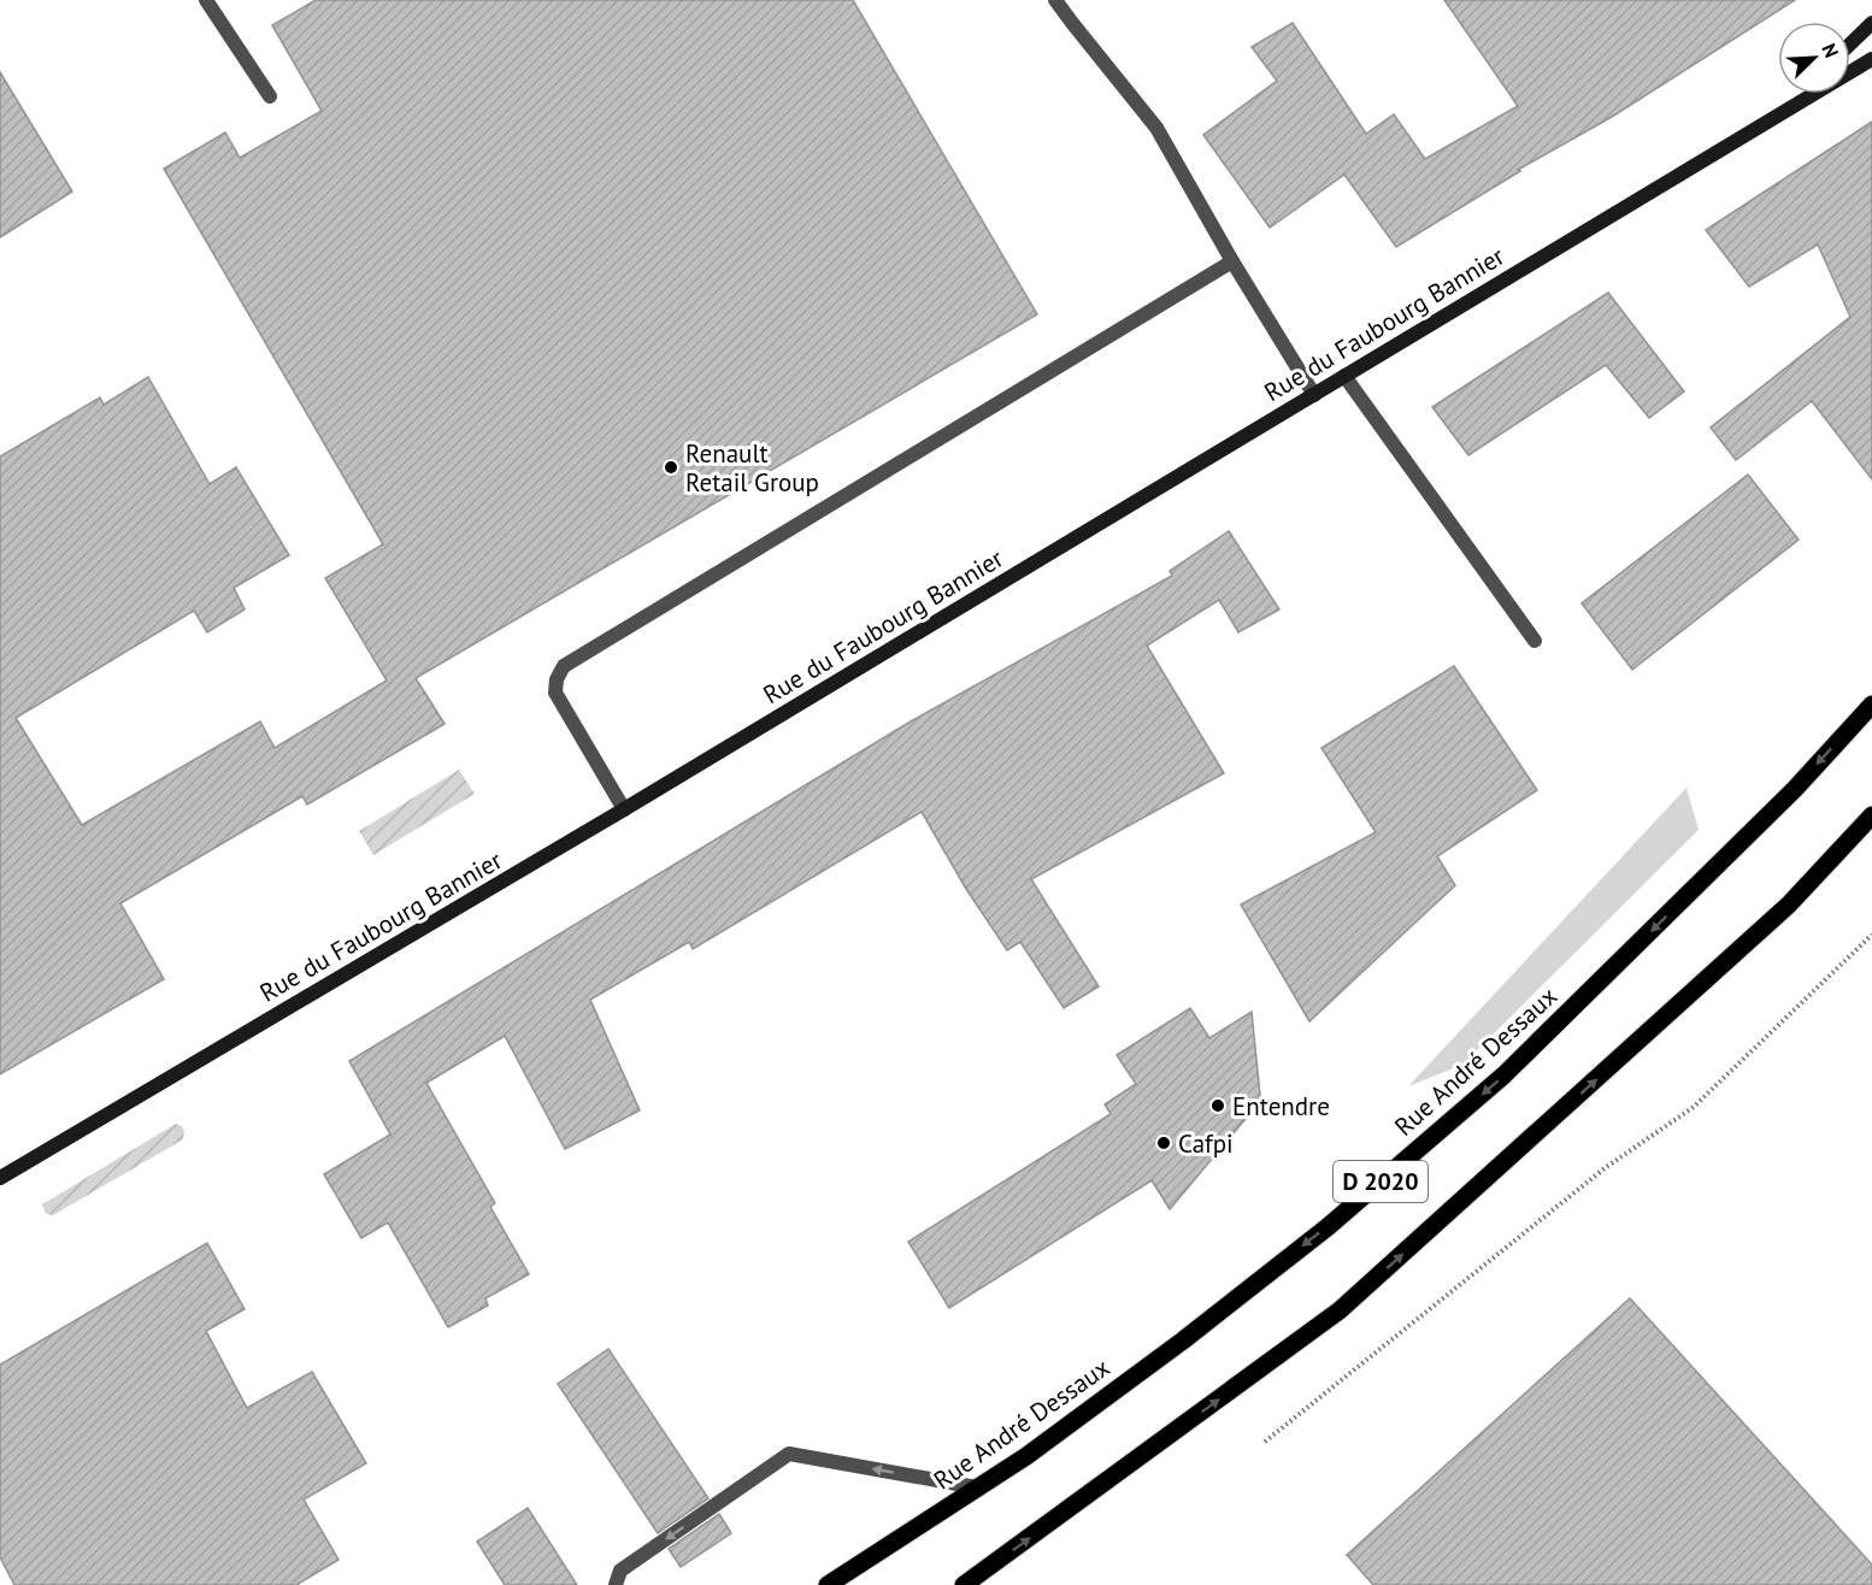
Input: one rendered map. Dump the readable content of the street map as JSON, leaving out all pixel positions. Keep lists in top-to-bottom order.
{
  "streets": {
    "main road": ["Rue du Faubourg Bannier", "Rue André Dessaux", "D 2020"]
  },
  "places": ["Renault Retail Group", "Entendre", "Cafpi"],
  "north": "top right"
}
